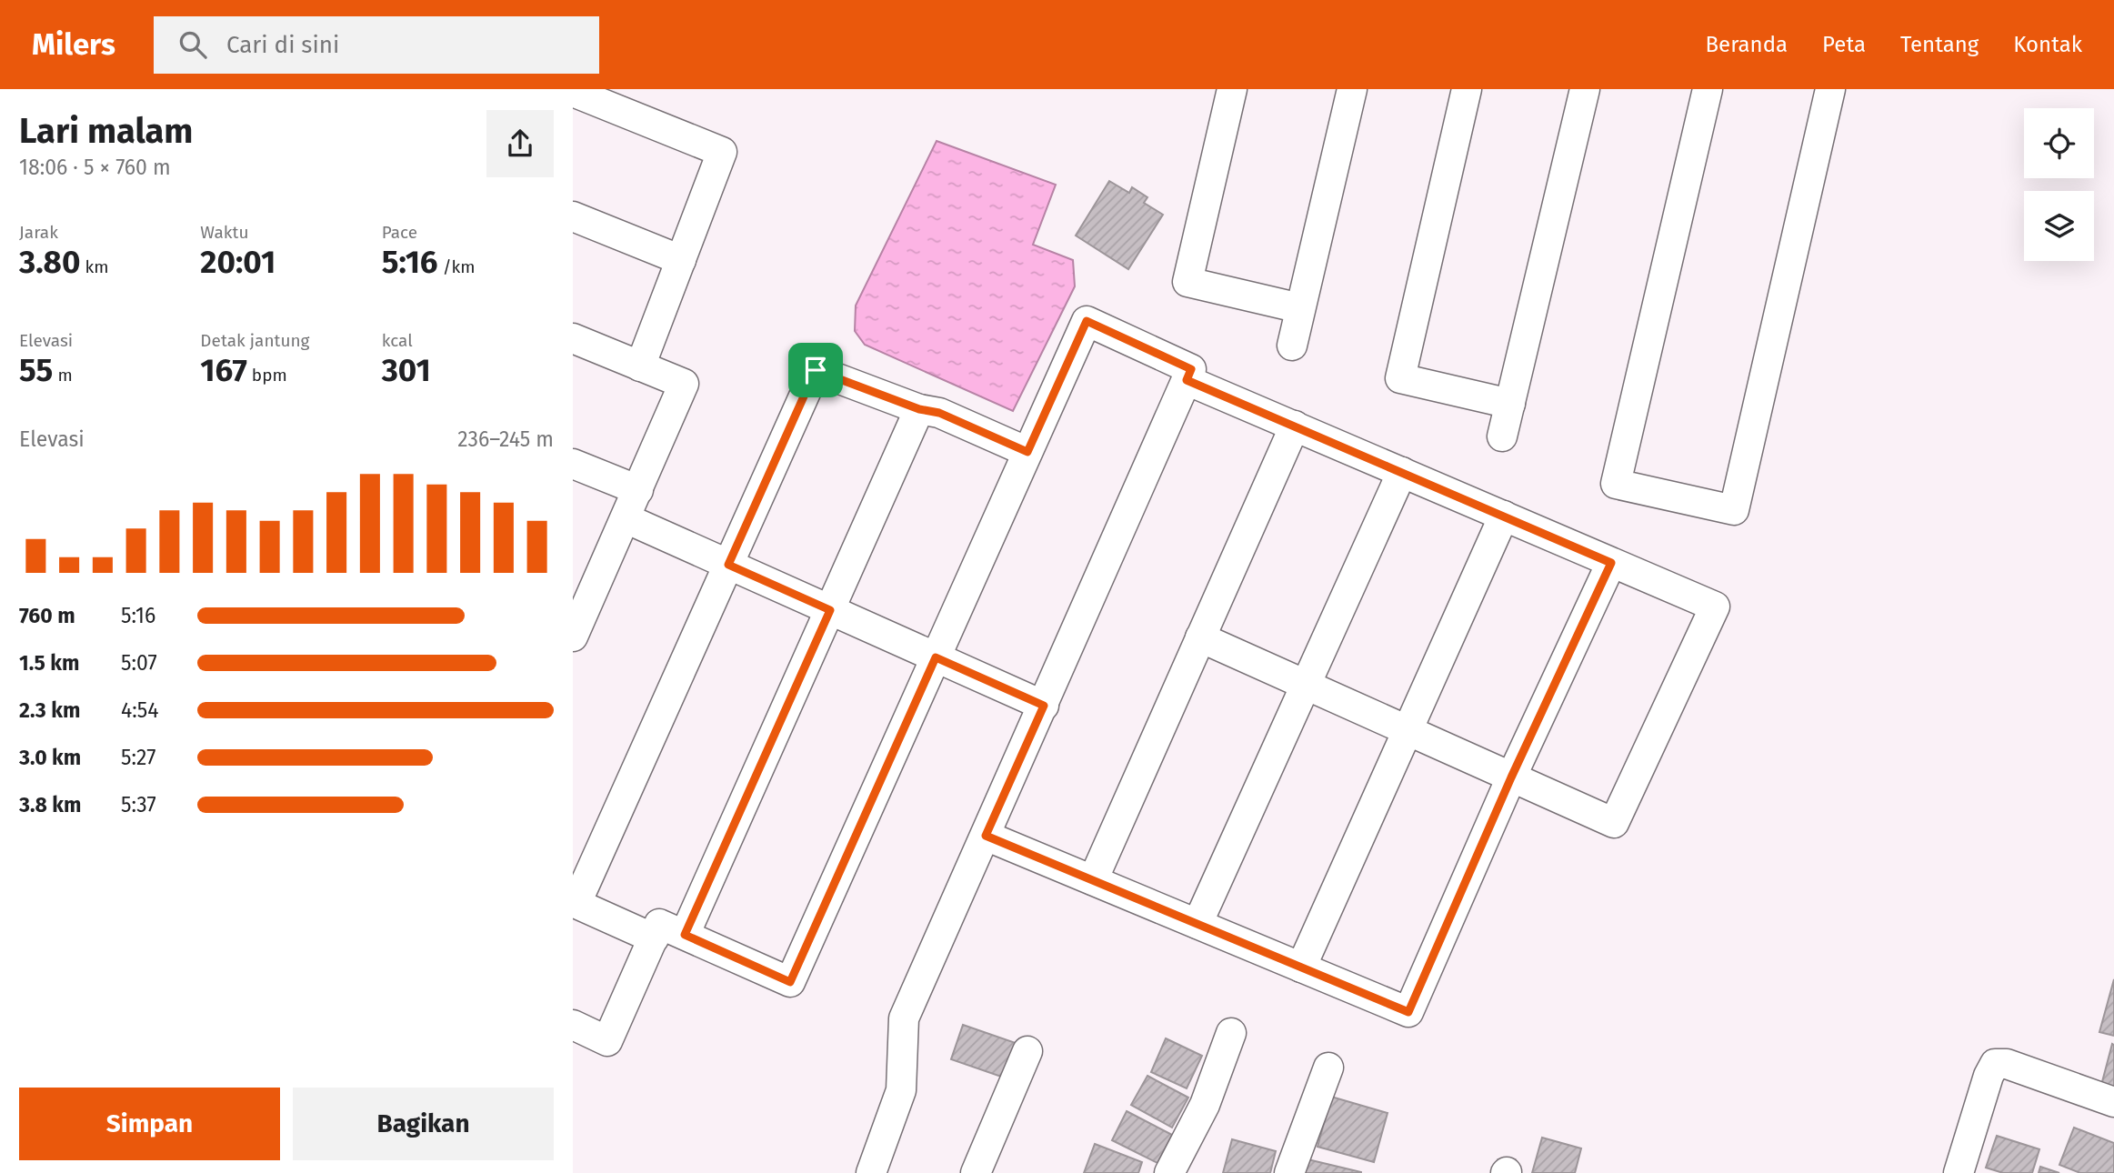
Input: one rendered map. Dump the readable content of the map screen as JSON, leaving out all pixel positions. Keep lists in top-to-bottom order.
{
  "page": {
    "header": "Milers",
    "search": "Cari di sini",
    "nav": [
      "Beranda",
      "Peta",
      "Tentang",
      "Kontak"
    ],
    "heading": ["Lari malam", "18:06 · 5 × 760 m"],
    "stats": [
      ["Jarak", "3.80 km"],
      ["Waktu", "20:01"],
      ["Pace", "5:16 /km"],
      ["Elevasi", "55 m"],
      ["Detak jantung", "167 bpm"],
      ["kcal", "301"]
    ],
    "chart": ["Elevasi", "236–245 m"],
    "list": [
      {
        "name": "760 m",
        "note": "5:16"
      },
      {
        "name": "1.5 km",
        "note": "5:07"
      },
      {
        "name": "2.3 km",
        "note": "4:54"
      },
      {
        "name": "3.0 km",
        "note": "5:27"
      },
      {
        "name": "3.8 km",
        "note": "5:37"
      }
    ],
    "buttons": ["Simpan", "Bagikan"]
  }
}
